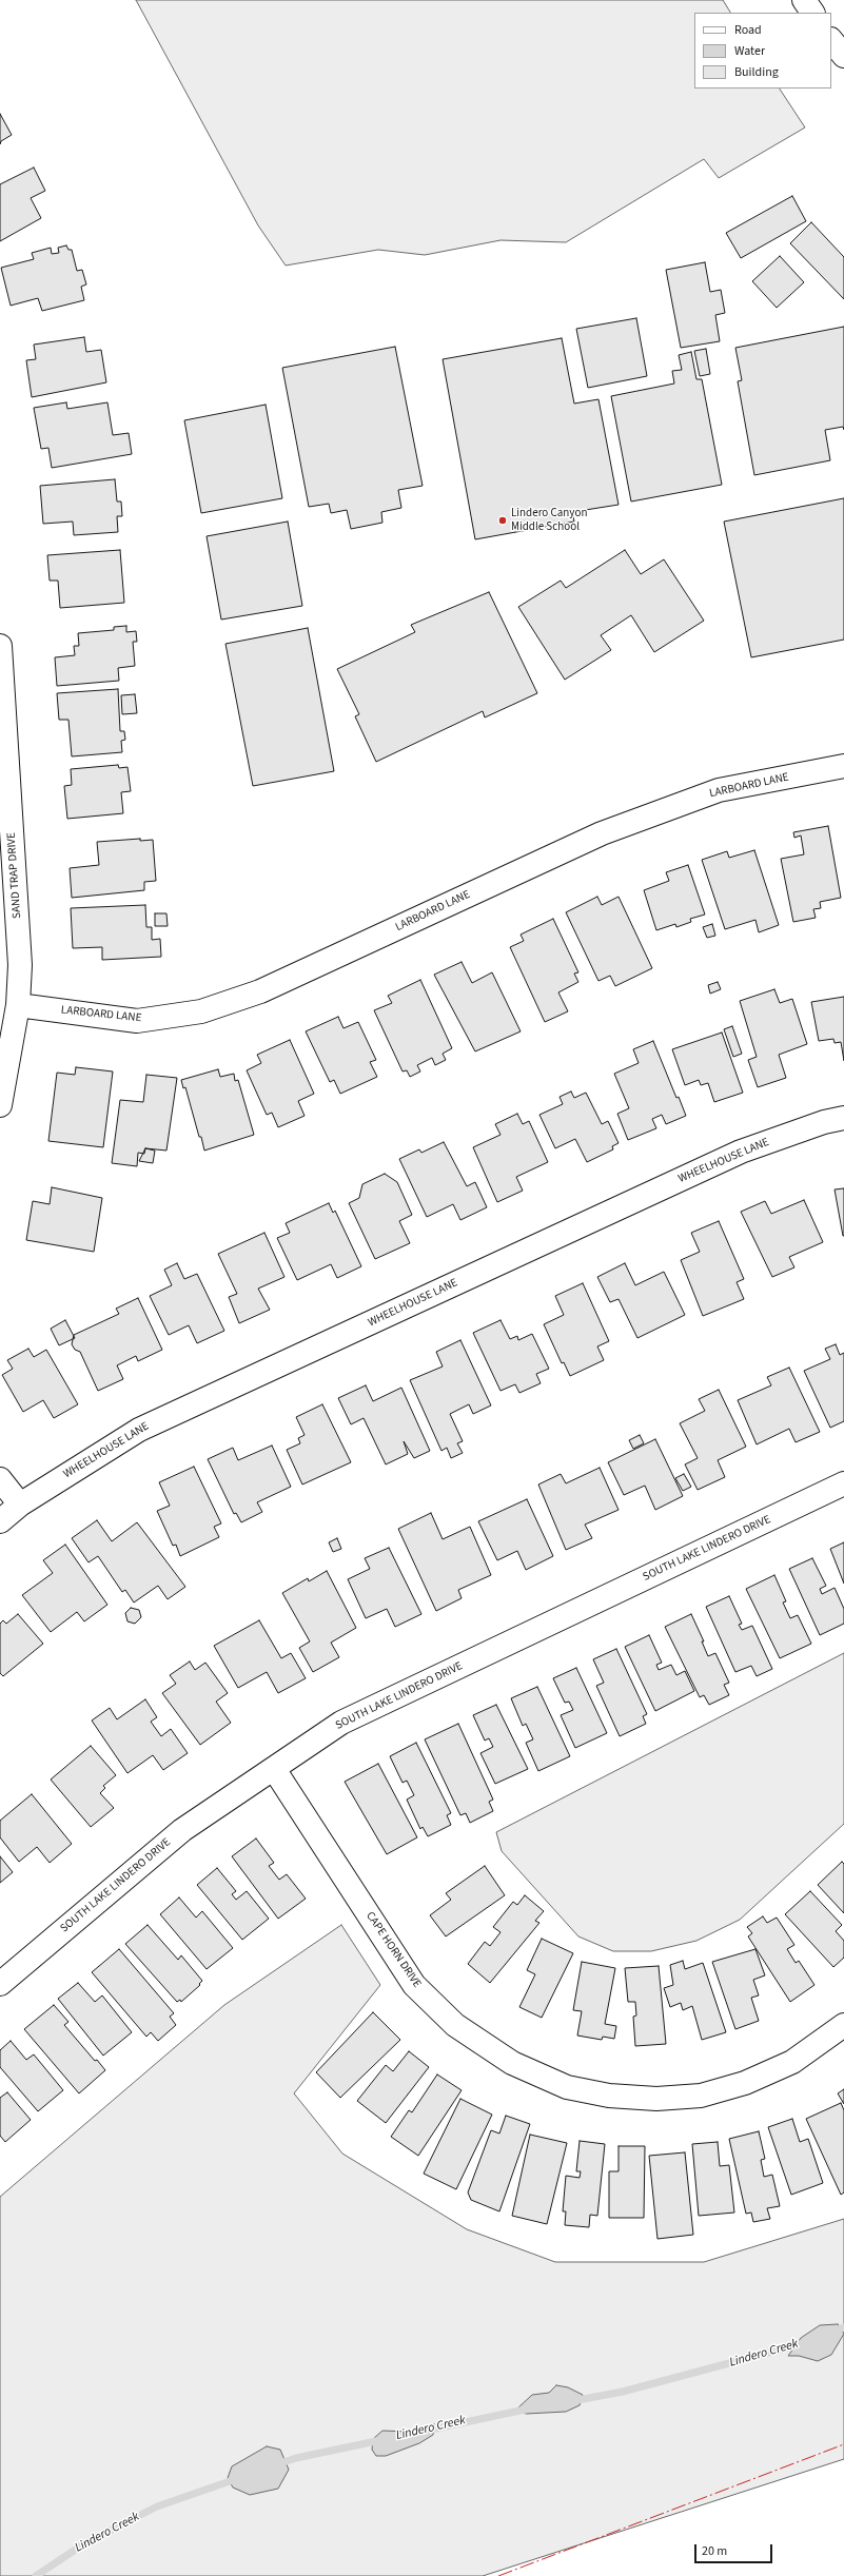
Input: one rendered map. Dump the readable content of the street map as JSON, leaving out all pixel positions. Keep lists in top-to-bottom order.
{
  "streets": {
    "street": [
      "LARBOARD LANE",
      "SAND TRAP DRIVE",
      "WHEELHOUSE LANE",
      "SOUTH LAKE LINDERO DRIVE",
      "CAPE HORN DRIVE"
    ]
  },
  "crossings": [
    ["LARBOARD LANE", "SAND TRAP DRIVE"],
    ["SOUTH LAKE LINDERO DRIVE", "CAPE HORN DRIVE"]
  ],
  "water": ["Lindero Creek"],
  "places": ["Lindero Canyon Middle School"],
  "legend": ["Road", "Water", "Building"],
  "scale_bar": "20 m"
}
